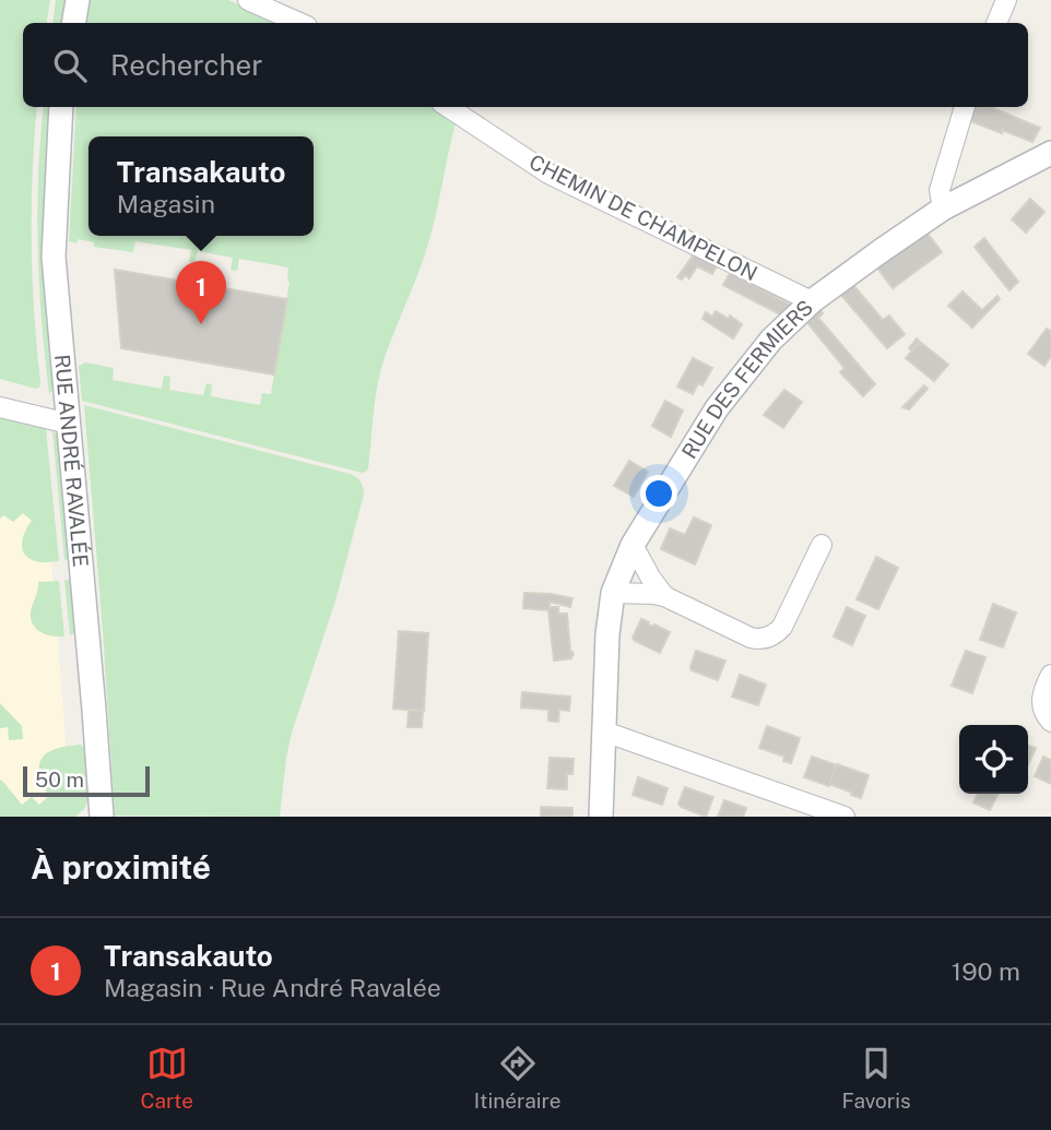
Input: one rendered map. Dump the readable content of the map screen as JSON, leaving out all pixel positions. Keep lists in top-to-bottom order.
{
  "streets": {
    "street": ["CHEMIN DE CHAMPELON", "RUE DES FERMIERS", "RUE ANDRÉ RAVALÉE"]
  },
  "crossings": [
    ["CHEMIN DE CHAMPELON", "RUE DES FERMIERS"]
  ],
  "scale_bar": "50 m",
  "page": {
    "search": "Rechercher",
    "popup": ["Transakauto", "Magasin"],
    "pins": "1",
    "scale": "50 m",
    "heading": "À proximité",
    "list": [
      {
        "mark": "1",
        "name": "Transakauto",
        "note": "Magasin · Rue André Ravalée",
        "value": "190 m"
      }
    ],
    "nav": ["Carte", "Itinéraire", "Favoris"]
  }
}
